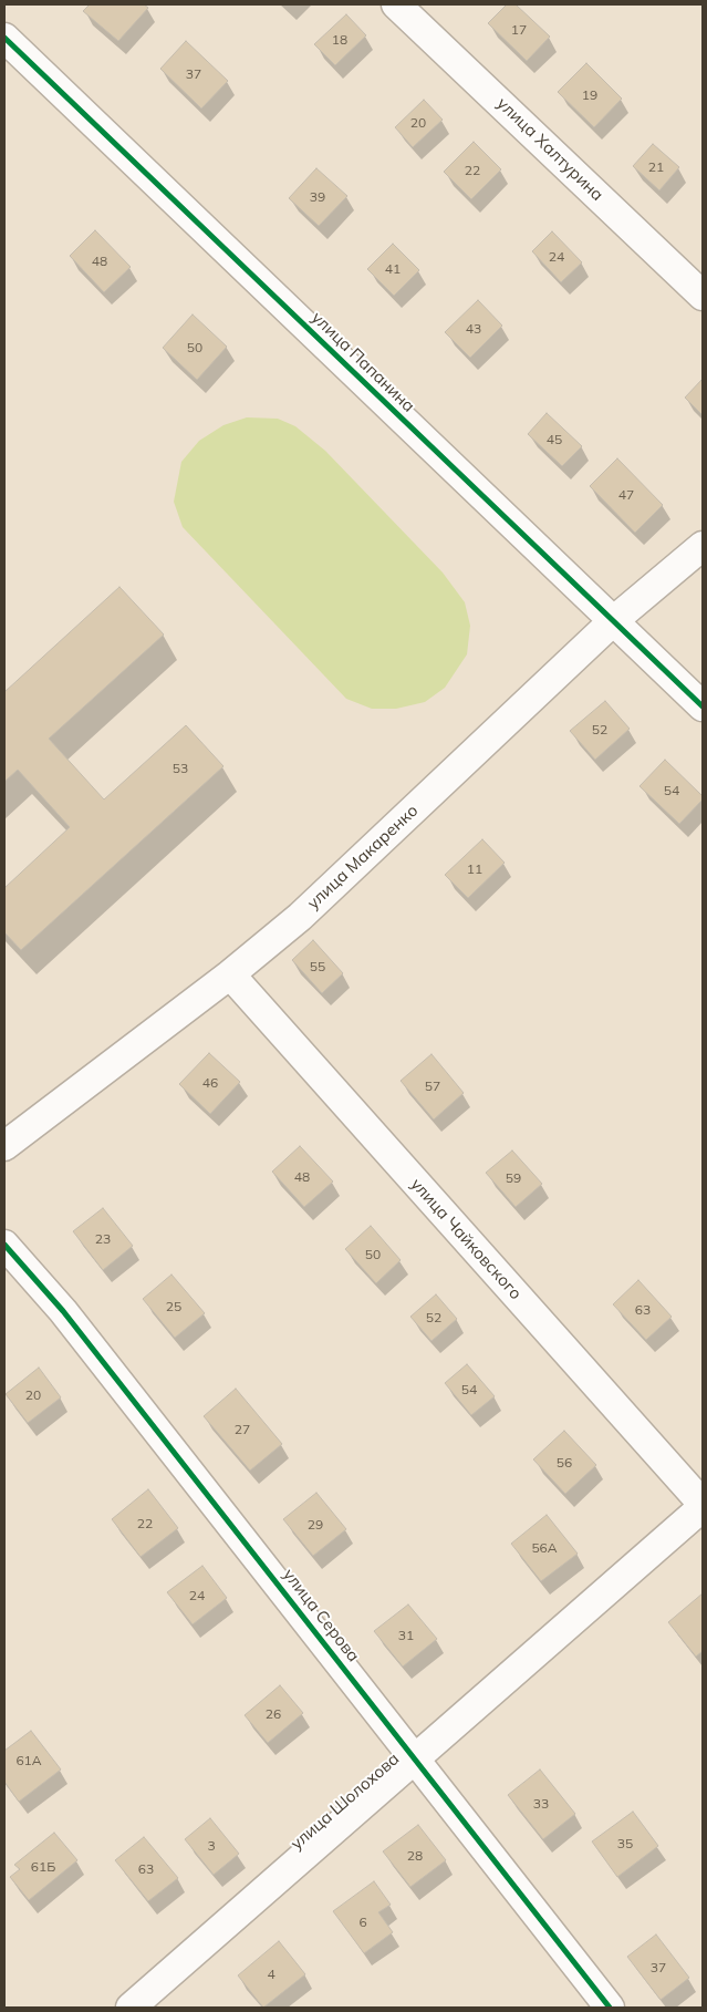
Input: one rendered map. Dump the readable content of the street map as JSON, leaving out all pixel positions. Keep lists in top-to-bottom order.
{
  "streets": {
    "street": [
      "улица Халтурина",
      "улица Папанина",
      "улица Макаренко",
      "улица Чайковского",
      "улица Серова",
      "улица Шолохова"
    ]
  },
  "crossings": [
    ["улица Папанина", "улица Макаренко"],
    ["улица Макаренко", "улица Чайковского"],
    ["улица Чайковского", "улица Шолохова"],
    ["улица Серова", "улица Шолохова"]
  ],
  "house_numbers": [
    "17",
    "18",
    "37",
    "19",
    "20",
    "21",
    "22",
    "39",
    "24",
    "48",
    "41",
    "43",
    "50",
    "45",
    "47",
    "52",
    "53",
    "54",
    "11",
    "55",
    "46",
    "57",
    "48",
    "59",
    "23",
    "50",
    "25",
    "63",
    "52",
    "54",
    "20",
    "27",
    "56",
    "22",
    "29",
    "56А",
    "24",
    "31",
    "26",
    "61А",
    "33",
    "35",
    "3",
    "28",
    "61Б",
    "63",
    "6",
    "37",
    "4"
  ]
}
